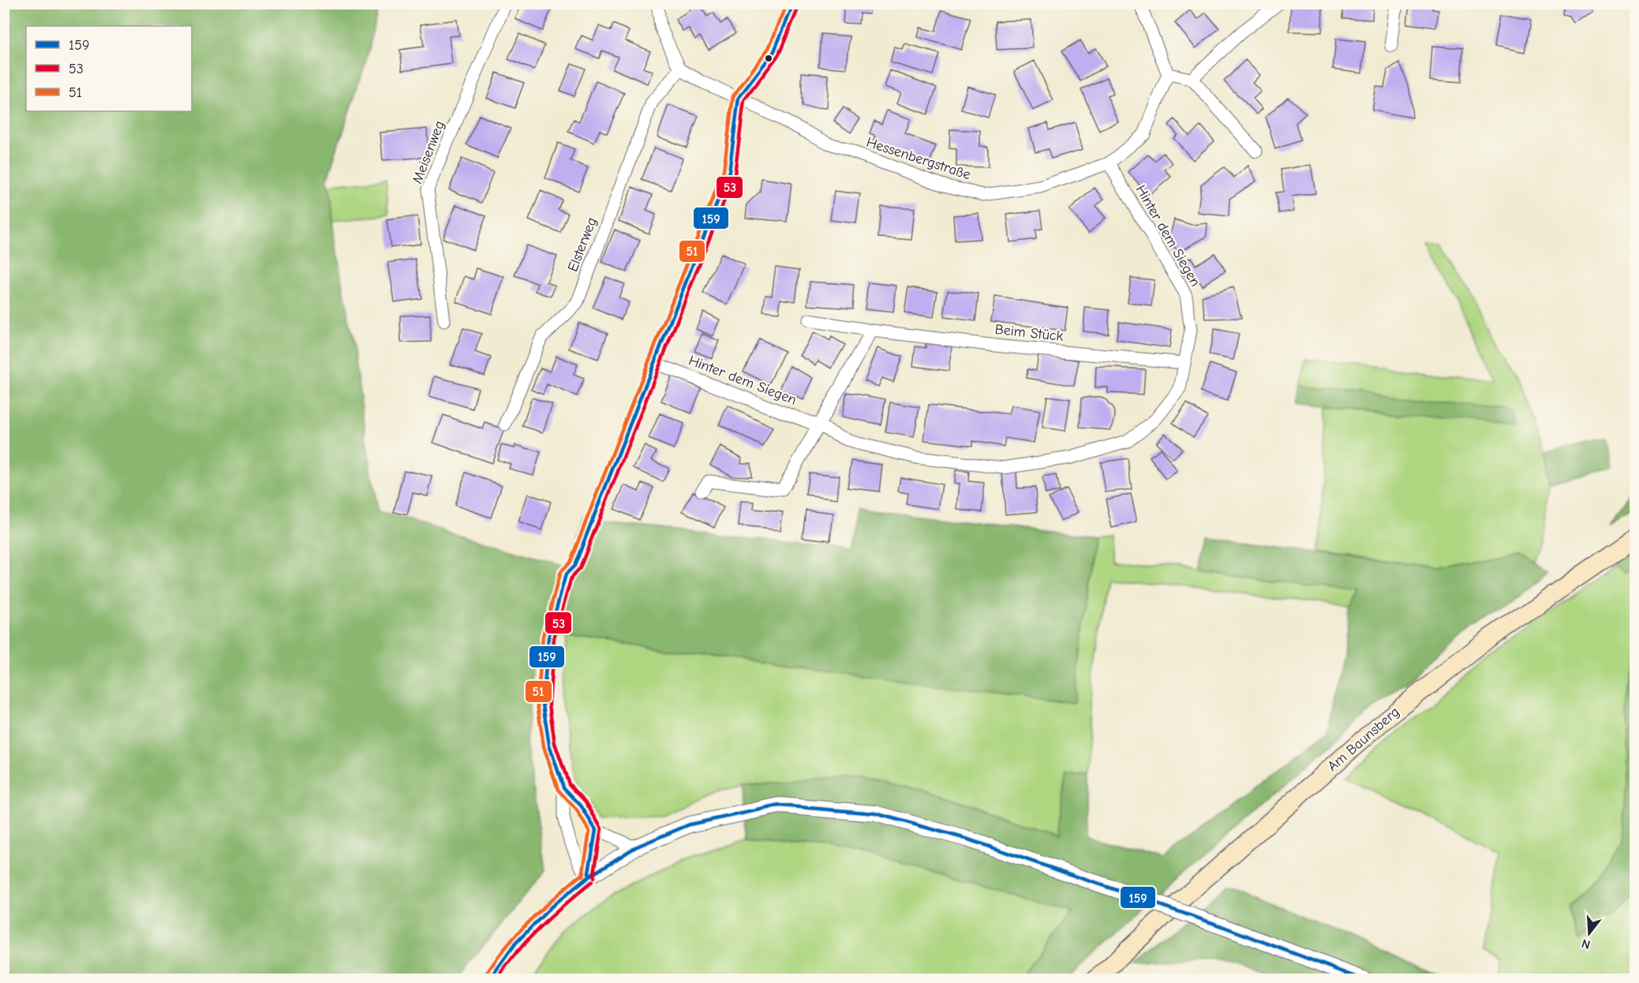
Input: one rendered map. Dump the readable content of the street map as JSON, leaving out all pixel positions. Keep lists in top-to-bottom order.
{
  "streets": {
    "main road": ["Am Baunsberg"],
    "street": [
      "Meisenweg",
      "Hessenbergstraße",
      "Hinter dem Siegen",
      "Elsterweg",
      "Beim Stück"
    ]
  },
  "crossings": [
    ["Hessenbergstraße", "Hinter dem Siegen"],
    ["Hessenbergstraße", "Elsterweg"],
    ["Hinter dem Siegen", "Beim Stück"]
  ],
  "lines": ["transit line 159", "transit line 51", "transit line 53"],
  "legend": ["159", "53", "51"],
  "north": "bottom"
}
